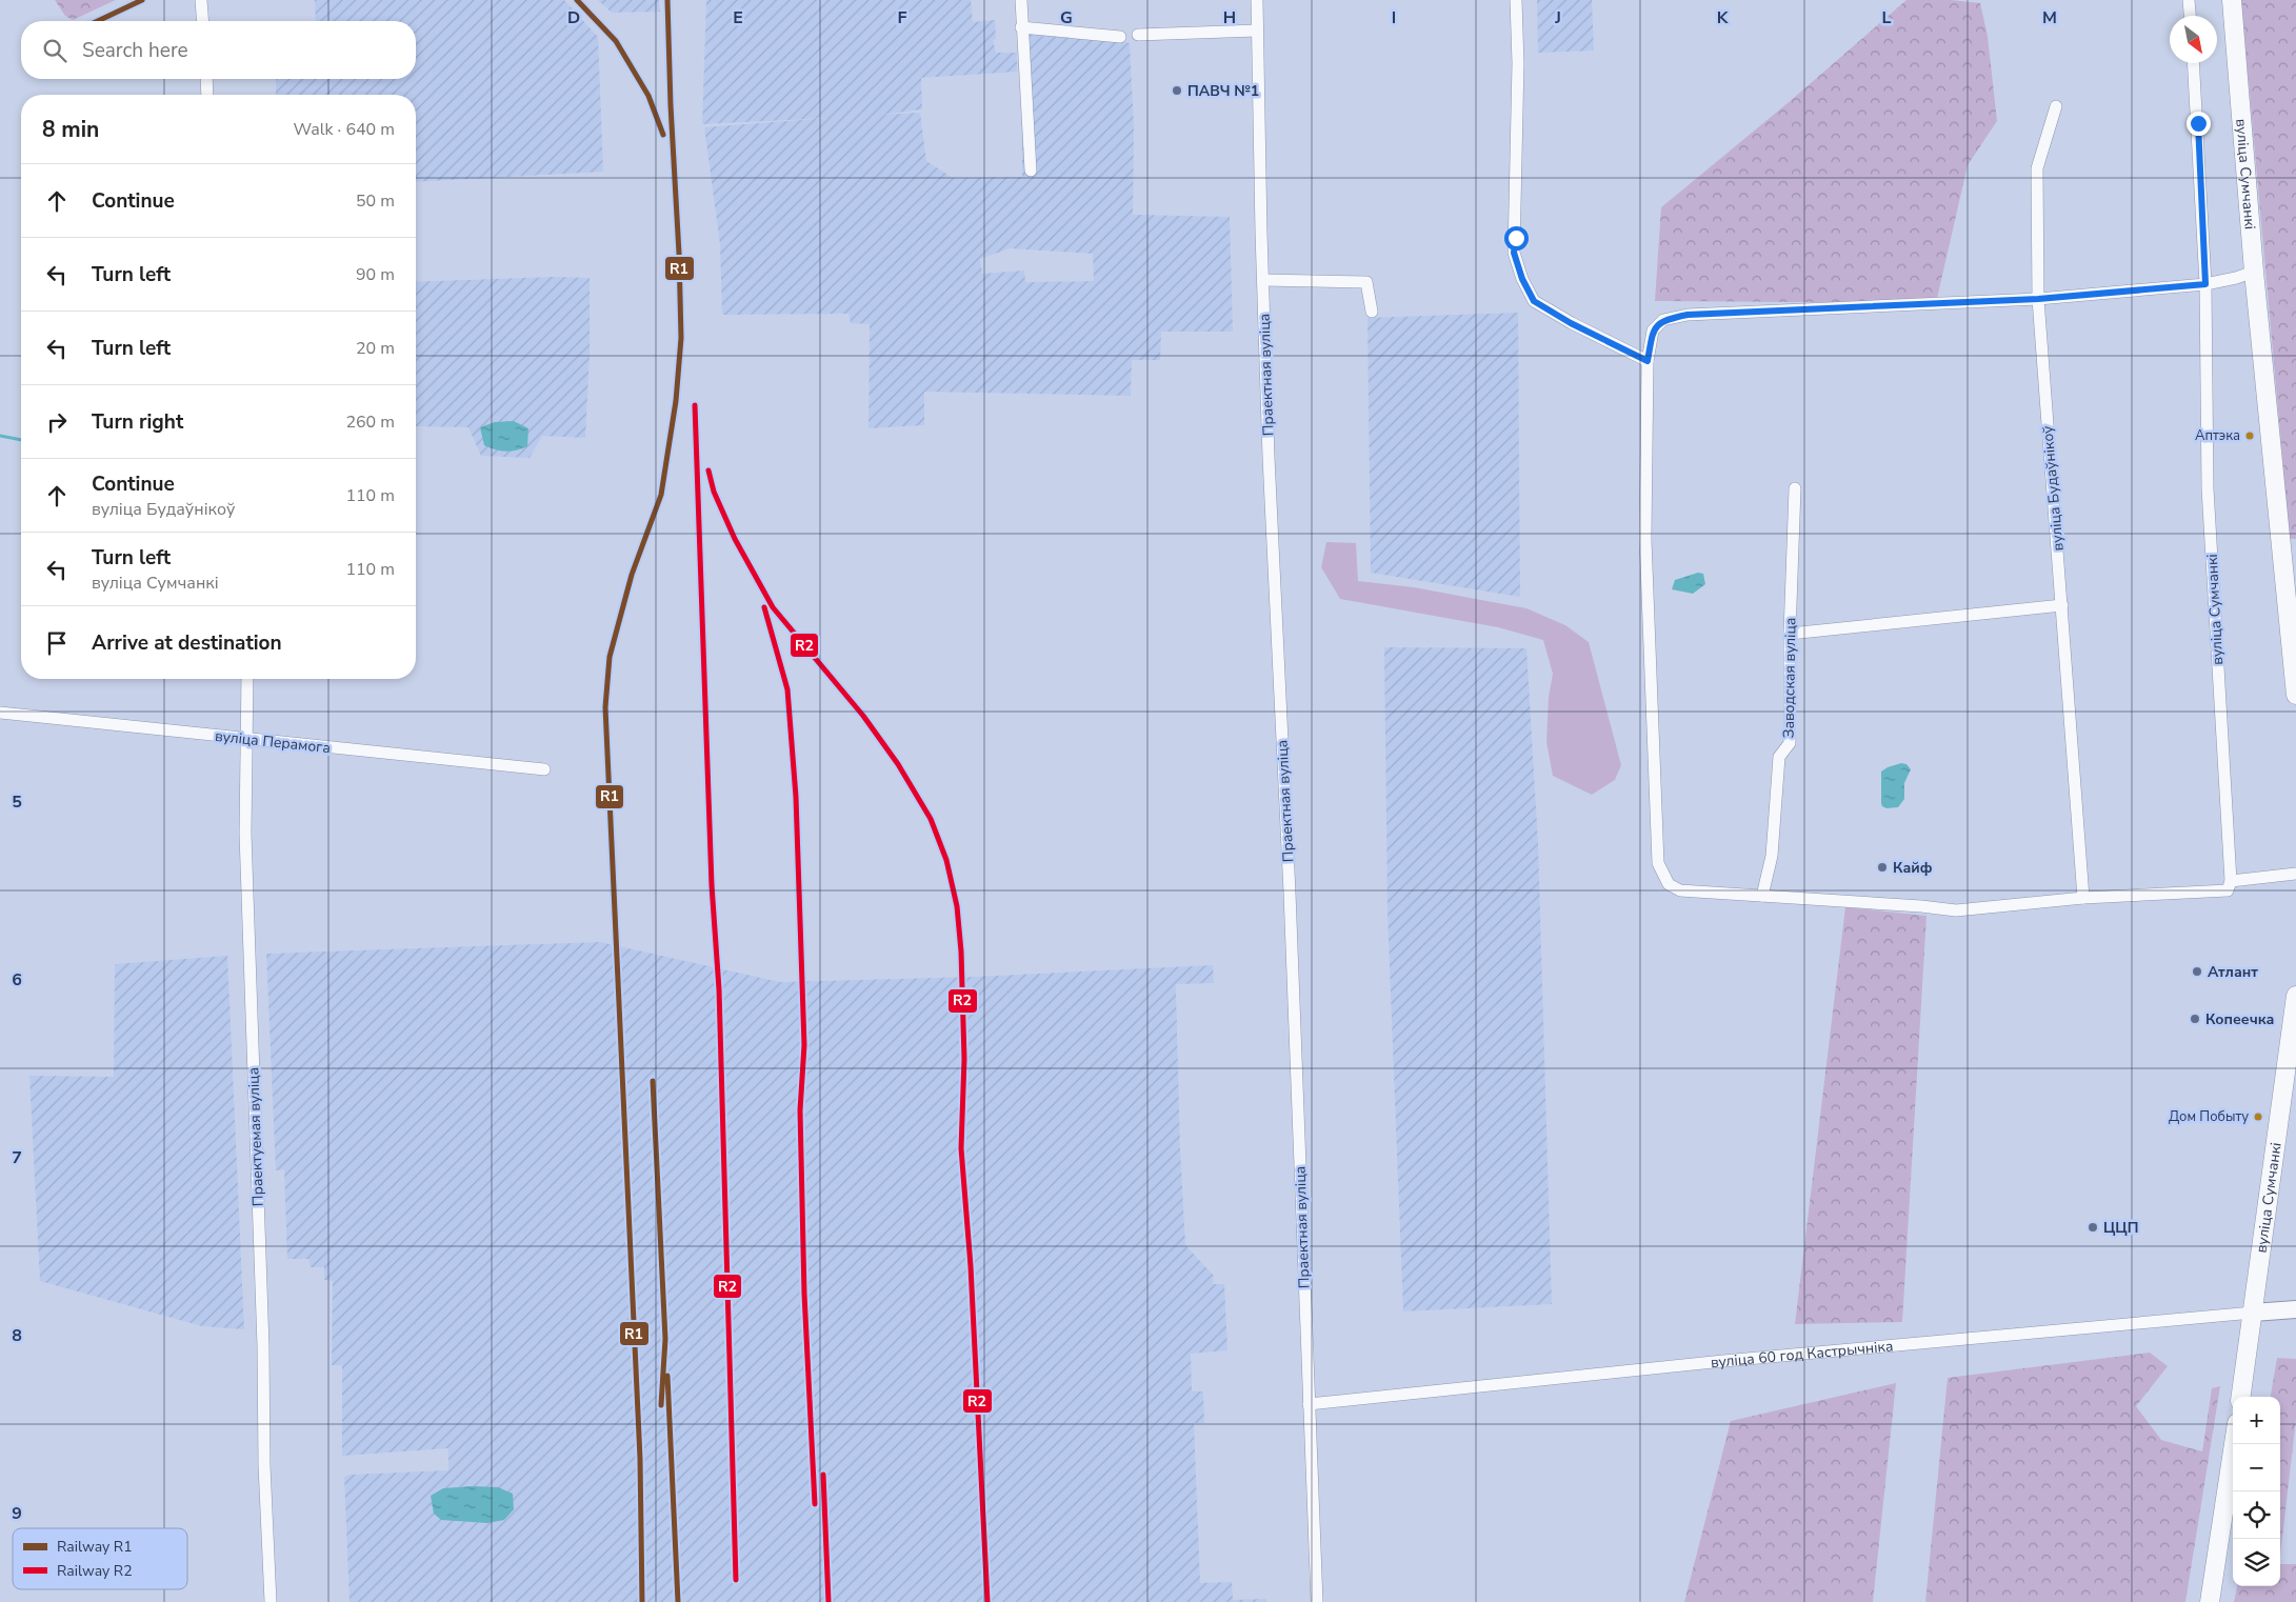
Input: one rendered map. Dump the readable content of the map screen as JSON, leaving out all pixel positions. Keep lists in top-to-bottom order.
{
  "streets": {
    "main road": ["вуліца Сумчанкі"],
    "street": [
      "Праектная вуліца",
      "вуліца Будаўнікоў",
      "Заводская вуліца",
      "вуліца Перамога",
      "Праектуемая вуліца",
      "вуліца 60 год Кастрычніка"
    ]
  },
  "crossings": [
    ["вуліца Сумчанкі", "вуліца 60 год Кастрычніка"],
    ["Праектная вуліца", "вуліца 60 год Кастрычніка"],
    ["вуліца Перамога", "Праектуемая вуліца"]
  ],
  "places": [
    "ПАВЧ №1",
    "Аптэка",
    "Кайф",
    "Атлант",
    "Копеечка",
    "Дом Побыту",
    "ЦЦП"
  ],
  "lines": ["rail line R1", "rail line R2"],
  "legend": ["Railway R1", "Railway R2"],
  "north": "bottom right",
  "page": {
    "search": "Search here",
    "heading": ["8 min", "Walk · 640 m"],
    "list": [
      ["Continue", "50 m"],
      ["Turn left", "90 m"],
      ["Turn left", "20 m"],
      ["Turn right", "260 m"],
      ["Continue", "вуліца Будаўнікоў", "110 m"],
      ["Turn left", "вуліца Сумчанкі", "110 m"],
      "Arrive at destination"
    ],
    "map_buttons": ["+", "−"]
  },
  "grid": {
    "columns": [
      "D",
      "E",
      "F",
      "G",
      "H",
      "I",
      "J",
      "K",
      "L",
      "M"
    ],
    "rows": [
      "5",
      "6",
      "7",
      "8",
      "9"
    ]
  }
}
